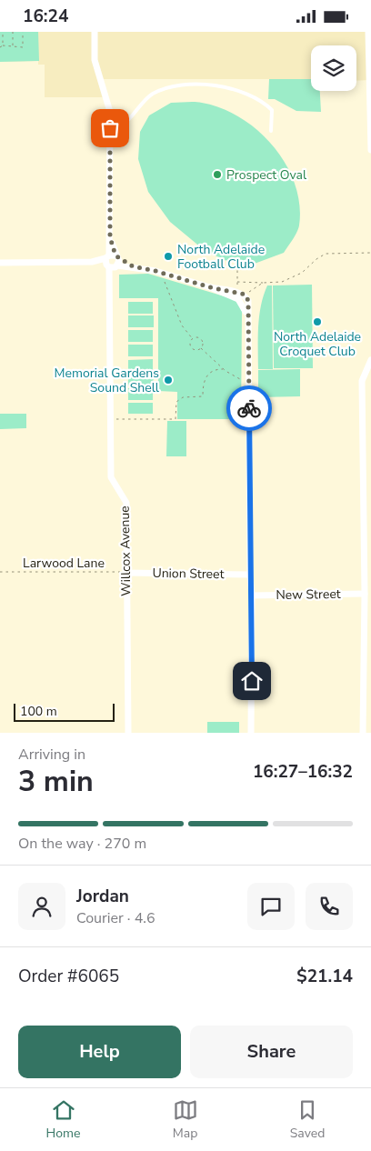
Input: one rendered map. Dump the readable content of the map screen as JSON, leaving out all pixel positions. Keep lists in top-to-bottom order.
{
  "streets": {
    "street": ["Willcox Avenue", "Union Street", "New Street"],
    "path": ["Larwood Lane"]
  },
  "crossings": [
    ["Willcox Avenue", "Larwood Lane"],
    ["Willcox Avenue", "Union Street"],
    ["Larwood Lane", "Union Street"]
  ],
  "places": [
    "Prospect Oval",
    "North Adelaide Football Club",
    "North Adelaide Croquet Club",
    "Memorial Gardens Sound Shell"
  ],
  "scale_bar": "100 m",
  "page": {
    "status": "16:24",
    "scale": "100 m",
    "heading": ["3 min", "Arriving in", "16:27–16:32"],
    "panel": [
      "Jordan",
      "Courier · 4.6",
      "Order #6065",
      "$21.14"
    ],
    "bar": "On the way · 270 m",
    "buttons": ["Help", "Share"],
    "tabs": ["Home", "Map", "Saved"]
  }
}
